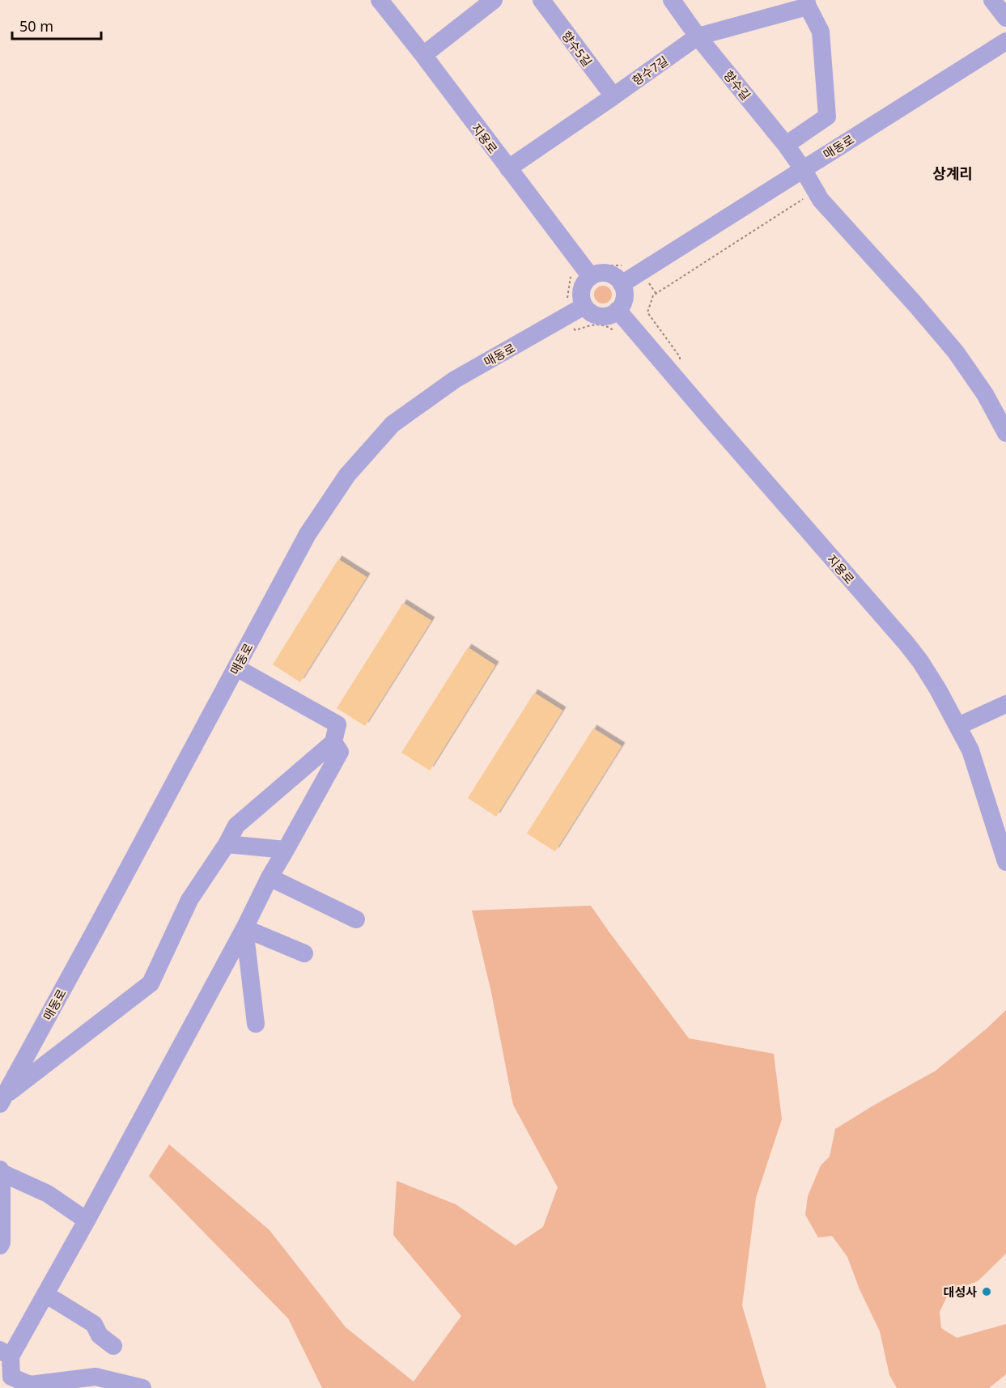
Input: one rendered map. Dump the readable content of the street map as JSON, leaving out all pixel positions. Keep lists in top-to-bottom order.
{
  "streets": {
    "street": [
      "향수5길",
      "향수7길",
      "향수길",
      "지용로",
      "매동로"
    ]
  },
  "crossings": [
    ["향수5길", "향수7길"],
    ["향수7길", "향수길"],
    ["향수7길", "지용로"],
    ["향수길", "매동로"],
    ["지용로", "매동로"]
  ],
  "districts": ["상계리"],
  "places": ["대성사"],
  "scale_bar": "50 m"
}
